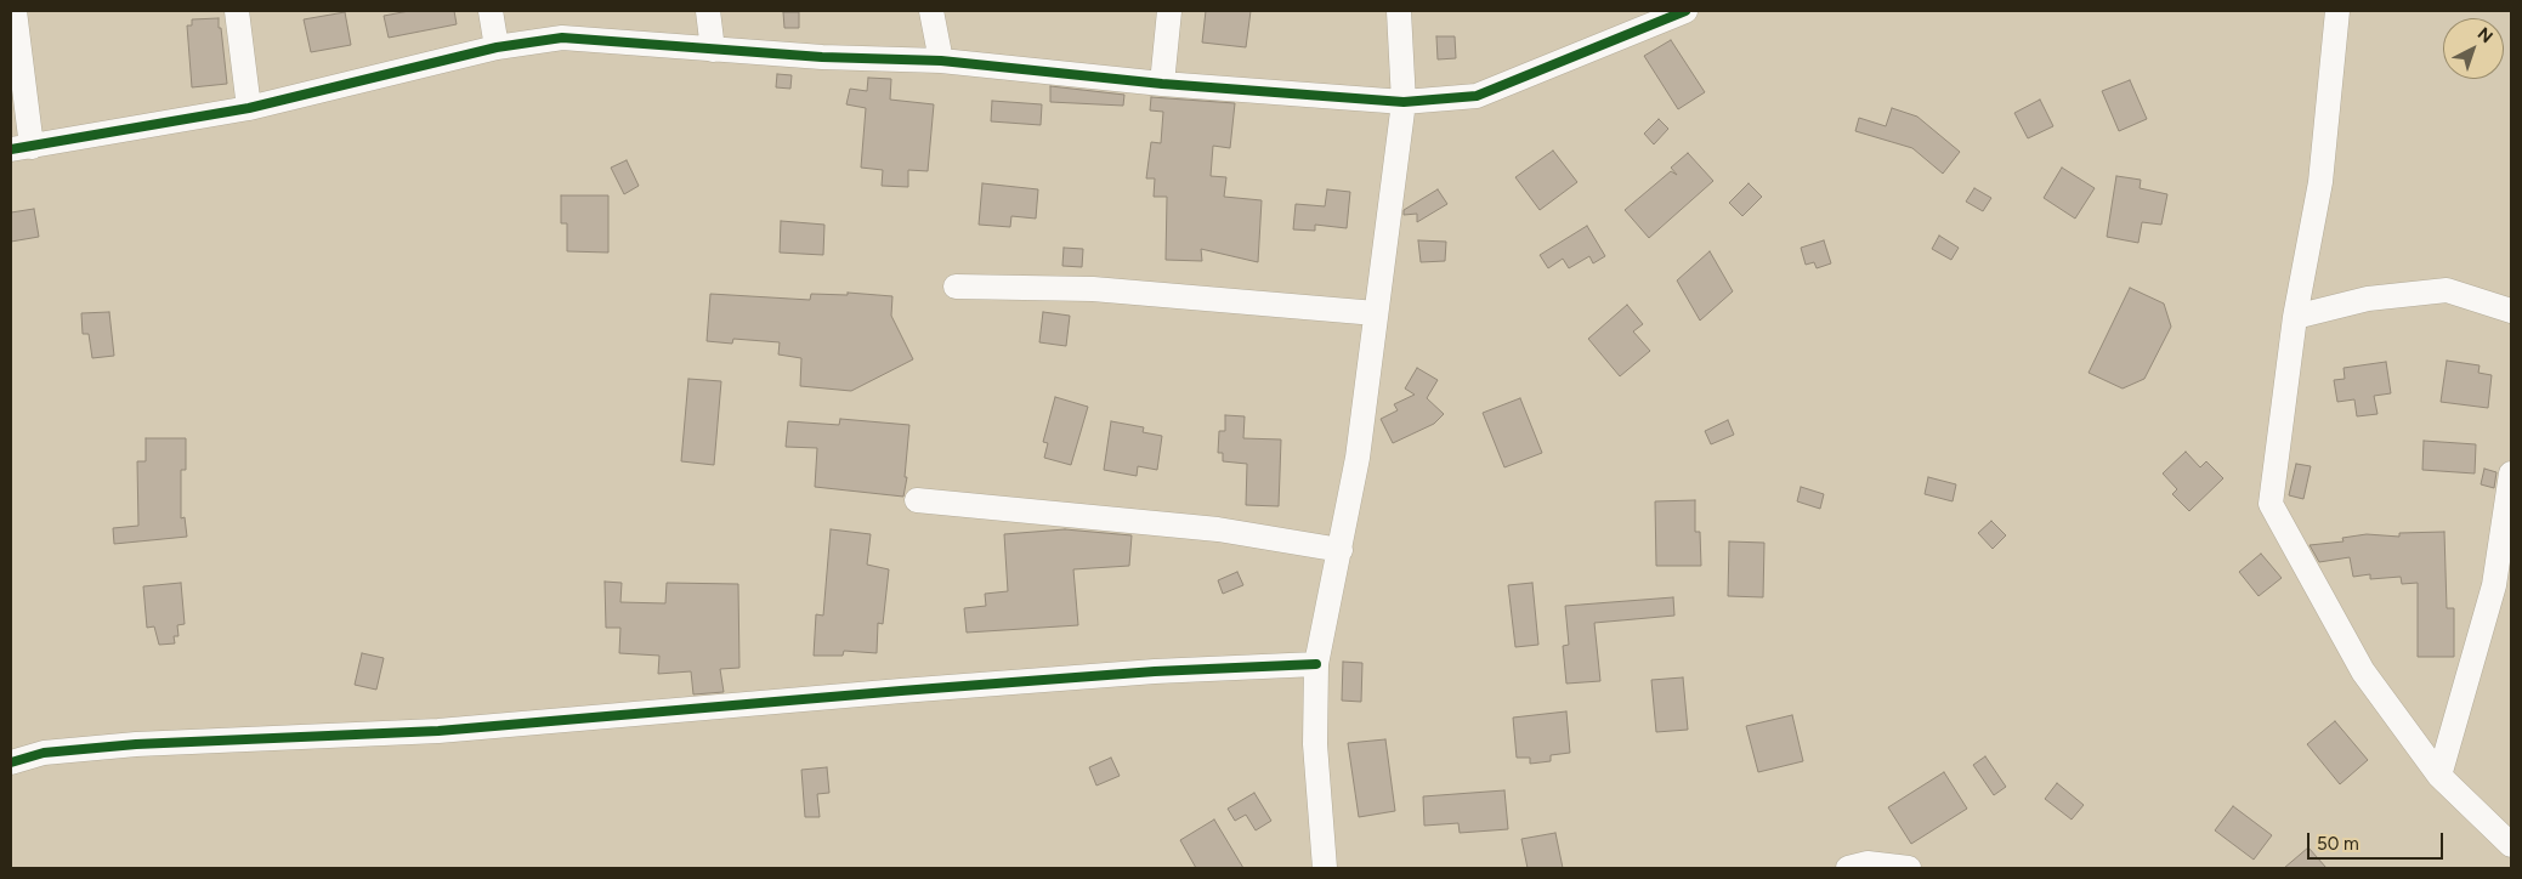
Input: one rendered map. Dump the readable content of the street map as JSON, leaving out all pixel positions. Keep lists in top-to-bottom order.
{
  "scale_bar": "50 m",
  "north": "top right"
}
